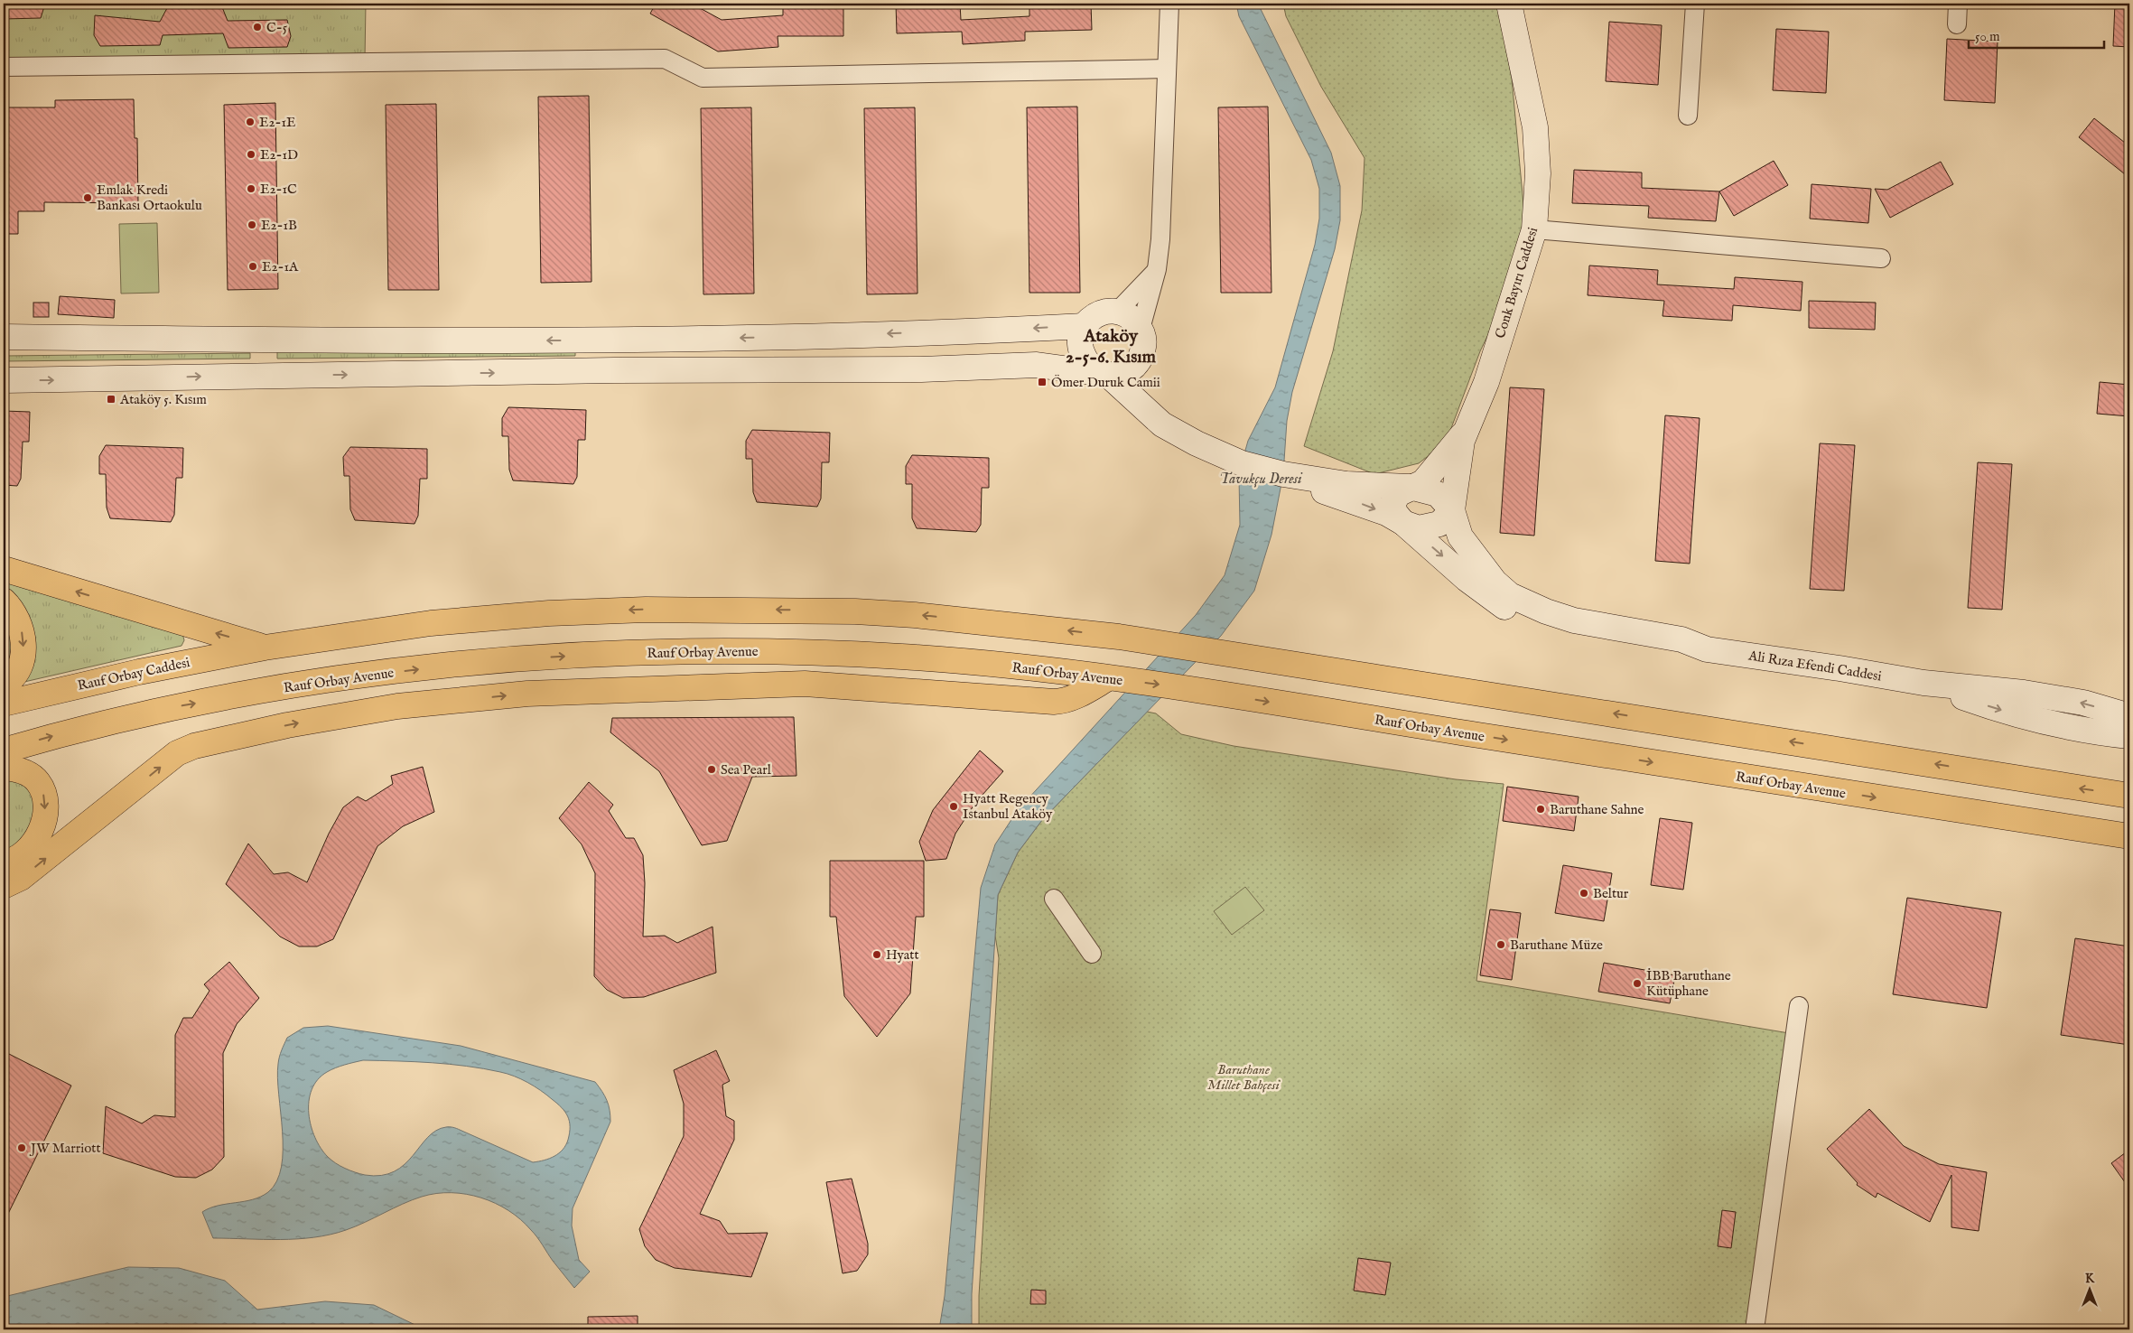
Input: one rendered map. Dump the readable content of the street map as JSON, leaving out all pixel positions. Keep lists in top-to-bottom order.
{
  "streets": {
    "highway": ["Rauf Orbay Avenue", "Rauf Orbay Caddesi"],
    "street": ["Conk Bayırı Caddesi", "Ali Rıza Efendi Caddesi"]
  },
  "districts": ["Ataköy 2-5-6. Kısım"],
  "water": ["Tavukçu Deresi"],
  "parks": ["Baruthane Millet Bahçesi"],
  "places": {
    "other": [
      "C-5",
      "E2-1E",
      "E2-1D",
      "E2-1C",
      "Emlak Kredi Bankası Ortaokulu",
      "E2-1B",
      "E2-1A",
      "Sea Pearl",
      "Hyatt Regency Istanbul Ataköy",
      "Baruthane Sahne",
      "Beltur",
      "Baruthane Müze",
      "Hyatt",
      "İBB Baruthane Kütüphane",
      "JW Marriott"
    ],
    "transit": ["Ömer Duruk Camii", "Ataköy 5. Kısım"]
  },
  "scale_bar": "50 m",
  "north": "top"
}
